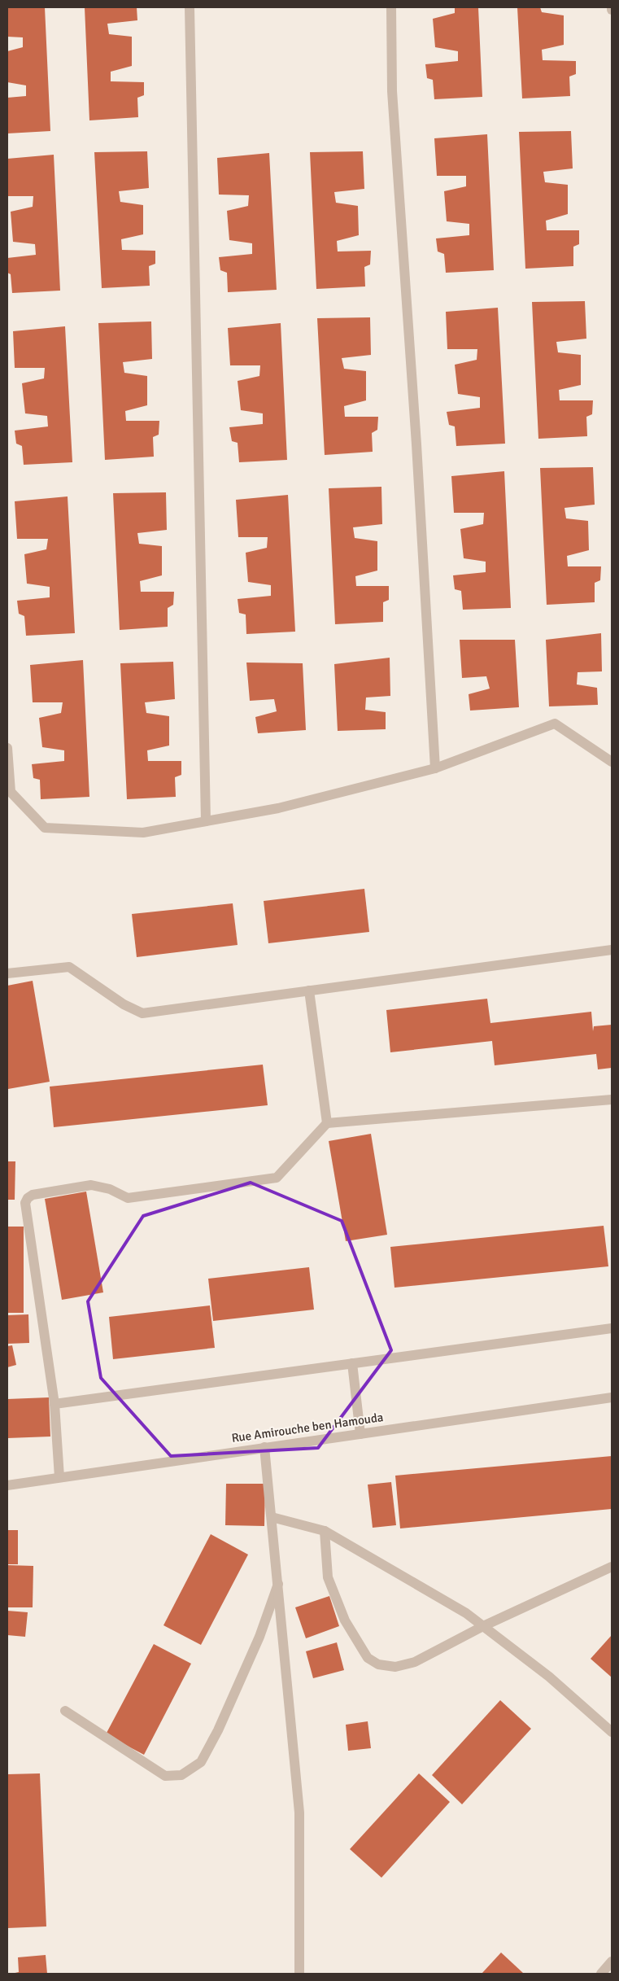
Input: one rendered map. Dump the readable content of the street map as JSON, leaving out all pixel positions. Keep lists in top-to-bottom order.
{
  "streets": {
    "street": ["Rue Amirouche ben Hamouda"]
  }
}
